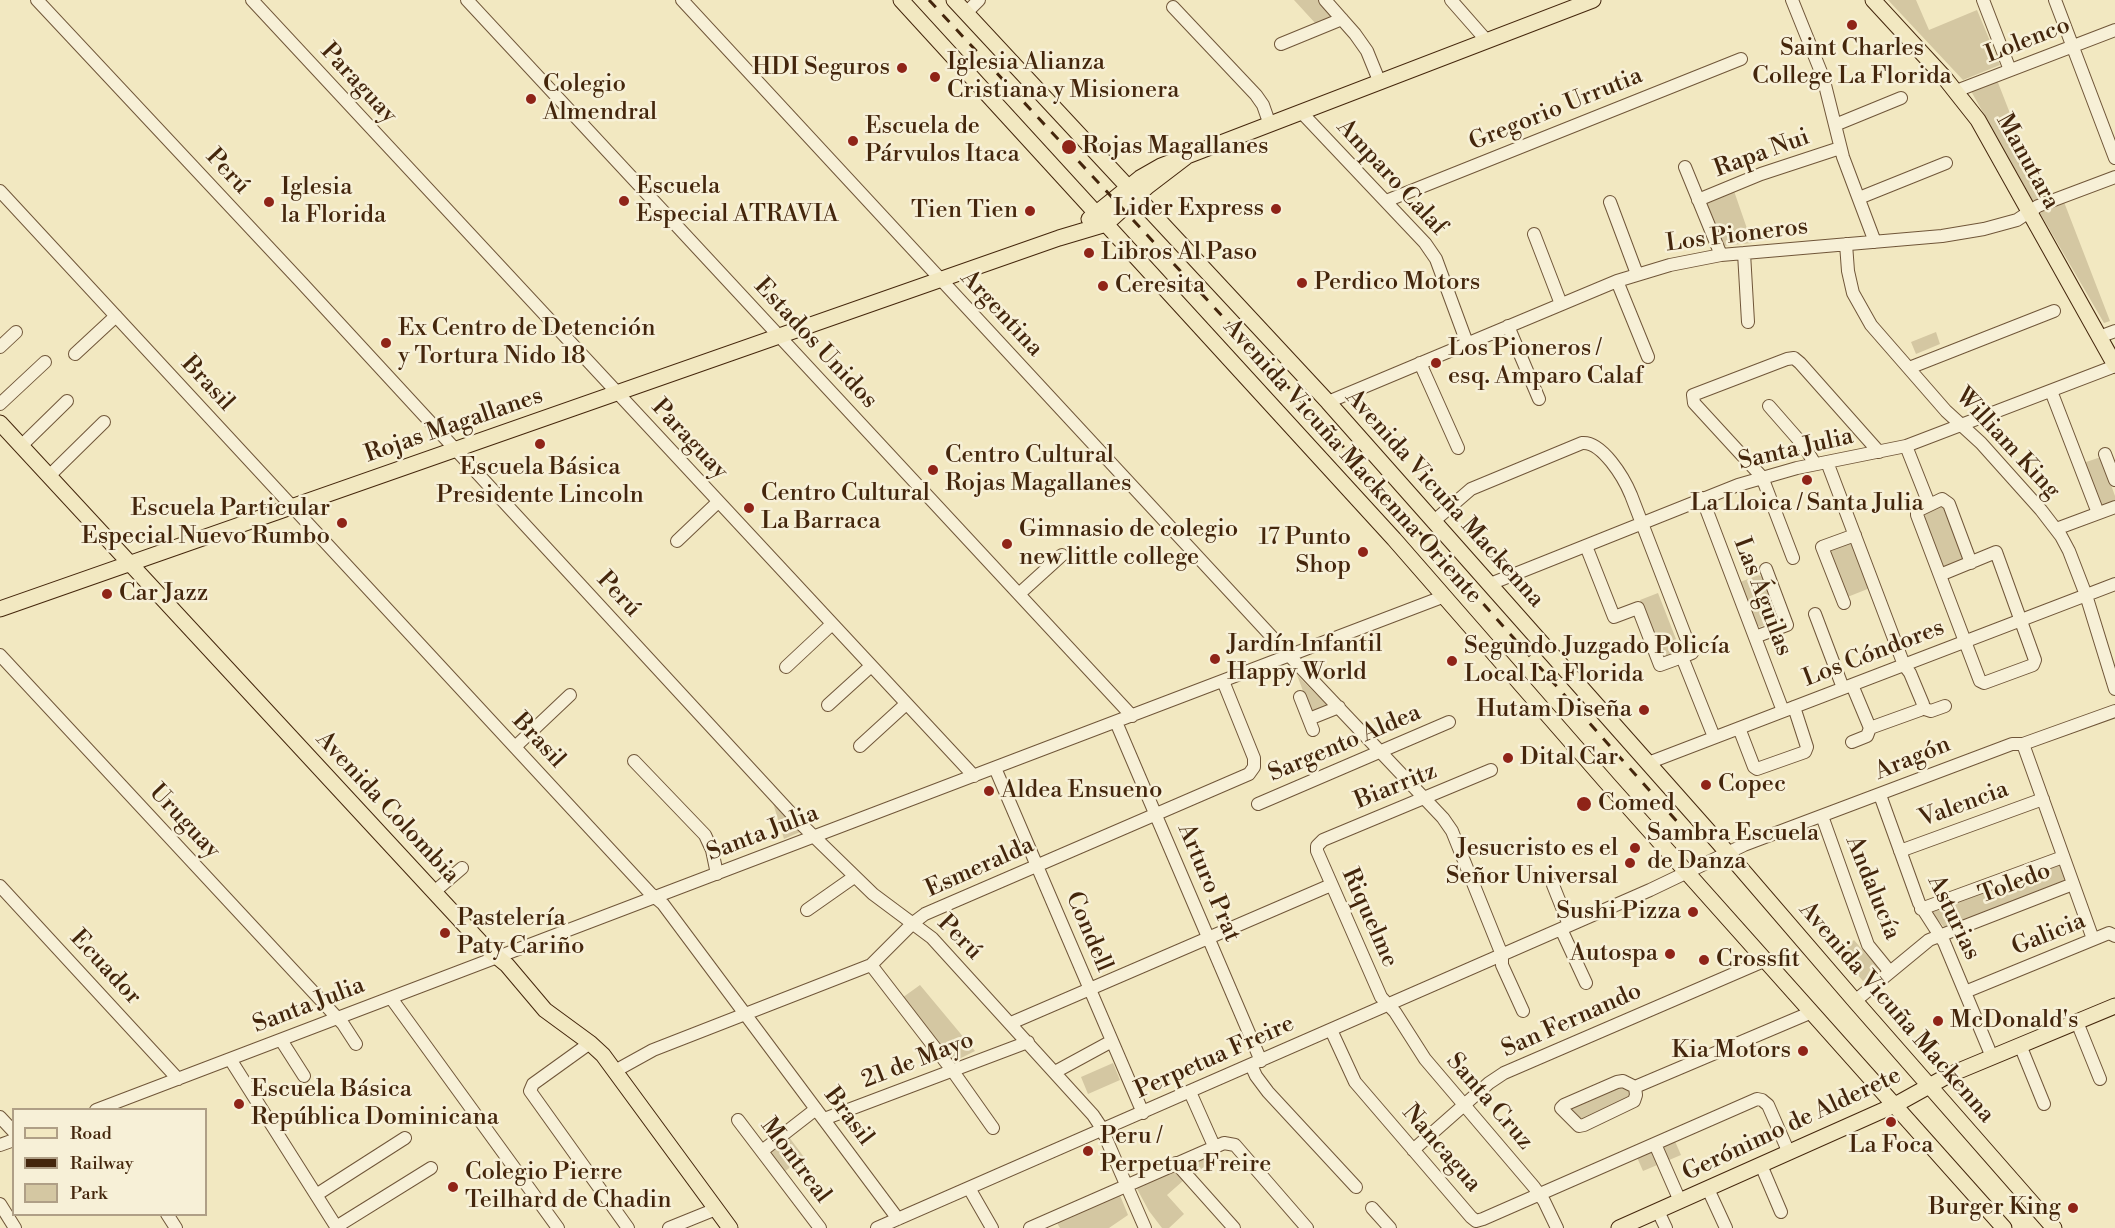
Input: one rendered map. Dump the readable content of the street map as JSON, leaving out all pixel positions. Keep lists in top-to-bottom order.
{
  "streets": {
    "main road": [
      "Manutara",
      "Rojas Magallanes",
      "Avenida Vicuña Mackenna Oriente",
      "Avenida Vicuña Mackenna",
      "Avenida Colombia",
      "Gerónimo de Alderete"
    ],
    "street": [
      "Lolenco",
      "Paraguay",
      "Gregorio Urrutia",
      "Rapa Nui",
      "Perú",
      "Amparo Calaf",
      "Los Pioneros",
      "Argentina",
      "Estados Unidos",
      "Brasil",
      "William King",
      "Santa Julia",
      "Las Águilas",
      "Los Cóndores",
      "Sargento Aldea",
      "Aragón",
      "Biarritz",
      "Valencia",
      "Uruguay",
      "Esmeralda",
      "Arturo Prat",
      "Toledo",
      "Andalucía",
      "Riquelme",
      "Asturias",
      "Condell",
      "Galicia",
      "Ecuador",
      "San Fernando",
      "Perpetua Freire",
      "21 de Mayo",
      "Santa Cruz",
      "Nancagua",
      "Montreal"
    ]
  },
  "crossings": [
    ["Lolenco", "Manutara"],
    ["Paraguay", "Rojas Magallanes"],
    ["Paraguay", "Santa Julia"],
    ["Gregorio Urrutia", "Amparo Calaf"],
    ["Manutara", "Los Pioneros"],
    ["Manutara", "Santa Julia"],
    ["Perú", "Rojas Magallanes"],
    ["Perú", "Santa Julia"],
    ["Perú", "Esmeralda"],
    ["Perú", "Perpetua Freire"],
    ["Perú", "21 de Mayo"],
    ["Amparo Calaf", "Los Pioneros"],
    ["Amparo Calaf", "Rojas Magallanes"],
    ["Los Pioneros", "William King"],
    ["Los Pioneros", "Avenida Vicuña Mackenna"],
    ["Argentina", "Rojas Magallanes"],
    ["Argentina", "Santa Julia"],
    ["Argentina", "Sargento Aldea"],
    ["Argentina", "Biarritz"],
    ["Argentina", "Perpetua Freire"],
    ["Estados Unidos", "Rojas Magallanes"],
    ["Estados Unidos", "Santa Julia"],
    ["Brasil", "Rojas Magallanes"],
    ["Brasil", "Santa Julia"],
    ["Brasil", "Esmeralda"],
    ["Brasil", "Perpetua Freire"],
    ["Brasil", "21 de Mayo"],
    ["Rojas Magallanes", "Avenida Vicuña Mackenna Oriente"],
    ["Rojas Magallanes", "Avenida Vicuña Mackenna"],
    ["Rojas Magallanes", "Avenida Colombia"],
    ["William King", "Santa Julia"],
    ["William King", "Los Cóndores"],
    ["Santa Julia", "Avenida Vicuña Mackenna Oriente"],
    ["Santa Julia", "Avenida Vicuña Mackenna"],
    ["Santa Julia", "Las Águilas"],
    ["Santa Julia", "Avenida Colombia"],
    ["Santa Julia", "Uruguay"],
    ["Santa Julia", "Esmeralda"],
    ["Santa Julia", "Arturo Prat"],
    ["Santa Julia", "Condell"],
    ["Santa Julia", "Ecuador"],
    ["Avenida Vicuña Mackenna Oriente", "San Fernando"],
    ["Avenida Vicuña Mackenna Oriente", "Perpetua Freire"],
    ["Avenida Vicuña Mackenna Oriente", "Gerónimo de Alderete"],
    ["Avenida Vicuña Mackenna", "Los Cóndores"],
    ["Avenida Vicuña Mackenna", "Aragón"],
    ["Avenida Vicuña Mackenna", "Toledo"],
    ["Avenida Vicuña Mackenna", "Perpetua Freire"],
    ["Avenida Vicuña Mackenna", "Gerónimo de Alderete"],
    ["Las Águilas", "Los Cóndores"],
    ["Aragón", "Andalucía"],
    ["Aragón", "Asturias"],
    ["Aragón", "Perpetua Freire"],
    ["Biarritz", "Riquelme"],
    ["Valencia", "Asturias"],
    ["Avenida Colombia", "Esmeralda"],
    ["Esmeralda", "Arturo Prat"],
    ["Esmeralda", "Condell"],
    ["Arturo Prat", "Perpetua Freire"],
    ["Toledo", "Andalucía"],
    ["Toledo", "Asturias"],
    ["Riquelme", "Perpetua Freire"],
    ["Riquelme", "Santa Cruz"],
    ["Asturias", "Galicia"],
    ["Asturias", "Gerónimo de Alderete"],
    ["Condell", "Perpetua Freire"],
    ["San Fernando", "Santa Cruz"],
    ["San Fernando", "Nancagua"],
    ["Perpetua Freire", "Santa Cruz"],
    ["Perpetua Freire", "Nancagua"],
    ["21 de Mayo", "Montreal"],
    ["Santa Cruz", "Nancagua"],
    ["Gerónimo de Alderete", "Nancagua"]
  ],
  "places": [
    "Saint Charles College La Florida",
    "HDI Seguros",
    "Iglesia Alianza Cristiana y Misionera",
    "Colegio Almendral",
    "Escuela de Párvulos Itaca",
    "Rojas Magallanes",
    "Escuela Especial ATRAVIA",
    "Iglesia la Florida",
    "Lider Express",
    "Tien Tien",
    "Libros Al Paso",
    "Perdico Motors",
    "Ceresita",
    "Ex Centro de Detención y Tortura Nido 18",
    "Los Pioneros / esq. Amparo Calaf",
    "Escuela Básica Presidente Lincoln",
    "Centro Cultural Rojas Magallanes",
    "La Lloica / Santa Julia",
    "Centro Cultural La Barraca",
    "Escuela Particular Especial Nuevo Rumbo",
    "Gimnasio de colegio new little college",
    "17 Punto Shop",
    "Car Jazz",
    "Jardín Infantil Happy World",
    "Segundo Juzgado Policía Local La Florida",
    "Hutam Diseña",
    "Dital Car",
    "Copec",
    "Aldea Ensueno",
    "Comed",
    "Sambra Escuela de Danza",
    "Jesucristo es el Señor Universal",
    "Sushi Pizza",
    "Pastelería Paty Cariño",
    "Autospa",
    "Crossfit",
    "McDonald's",
    "Kia Motors",
    "Escuela Básica República Dominicana",
    "La Foca",
    "Peru / Perpetua Freire",
    "Colegio Pierre Teilhard de Chadin",
    "Burger King"
  ],
  "legend": ["Road", "Railway", "Park"]
}
